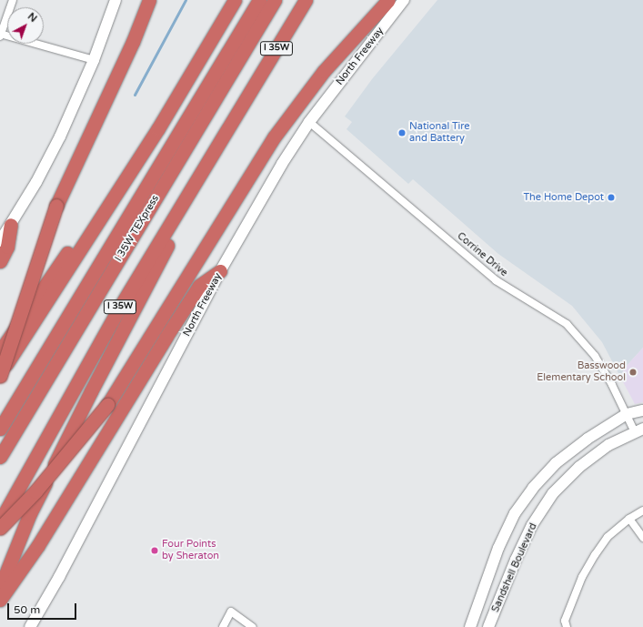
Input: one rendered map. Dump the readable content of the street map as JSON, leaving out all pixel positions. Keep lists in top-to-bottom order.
{
  "streets": {
    "highway": ["I 35W", "I 35W TEXpress"],
    "main road": ["North Freeway", "Sandshell Boulevard"],
    "street": ["Corrine Drive"]
  },
  "crossings": [
    ["North Freeway", "Corrine Drive"],
    ["Corrine Drive", "Sandshell Boulevard"]
  ],
  "places": [
    "National Tire and Battery",
    "The Home Depot",
    "Basswood Elementary School",
    "Four Points by Sheraton"
  ],
  "scale_bar": "50 m",
  "north": "top right"
}
